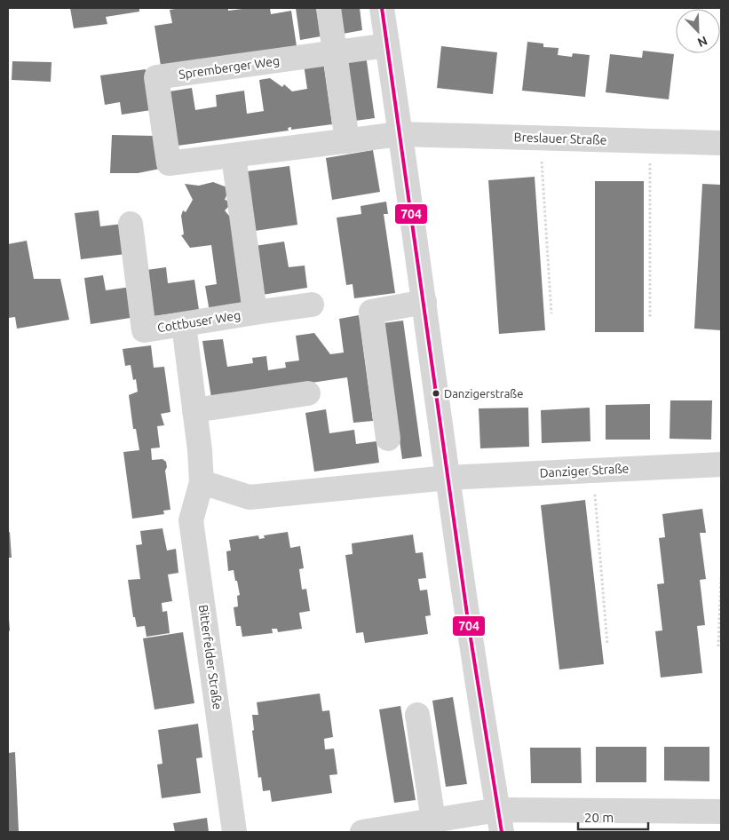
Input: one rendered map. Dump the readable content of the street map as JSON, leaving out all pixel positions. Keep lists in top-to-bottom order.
{
  "streets": {
    "street": [
      "Spremberger Weg",
      "Breslauer Straße",
      "Cottbuser Weg",
      "Danziger Straße",
      "Bitterfelder Straße"
    ]
  },
  "crossings": [
    ["Spremberger Weg", "Cottbuser Weg"],
    ["Cottbuser Weg", "Bitterfelder Straße"]
  ],
  "places": ["Danzigerstraße"],
  "lines": ["transit line 704"],
  "scale_bar": "20 m",
  "north": "bottom right"
}
